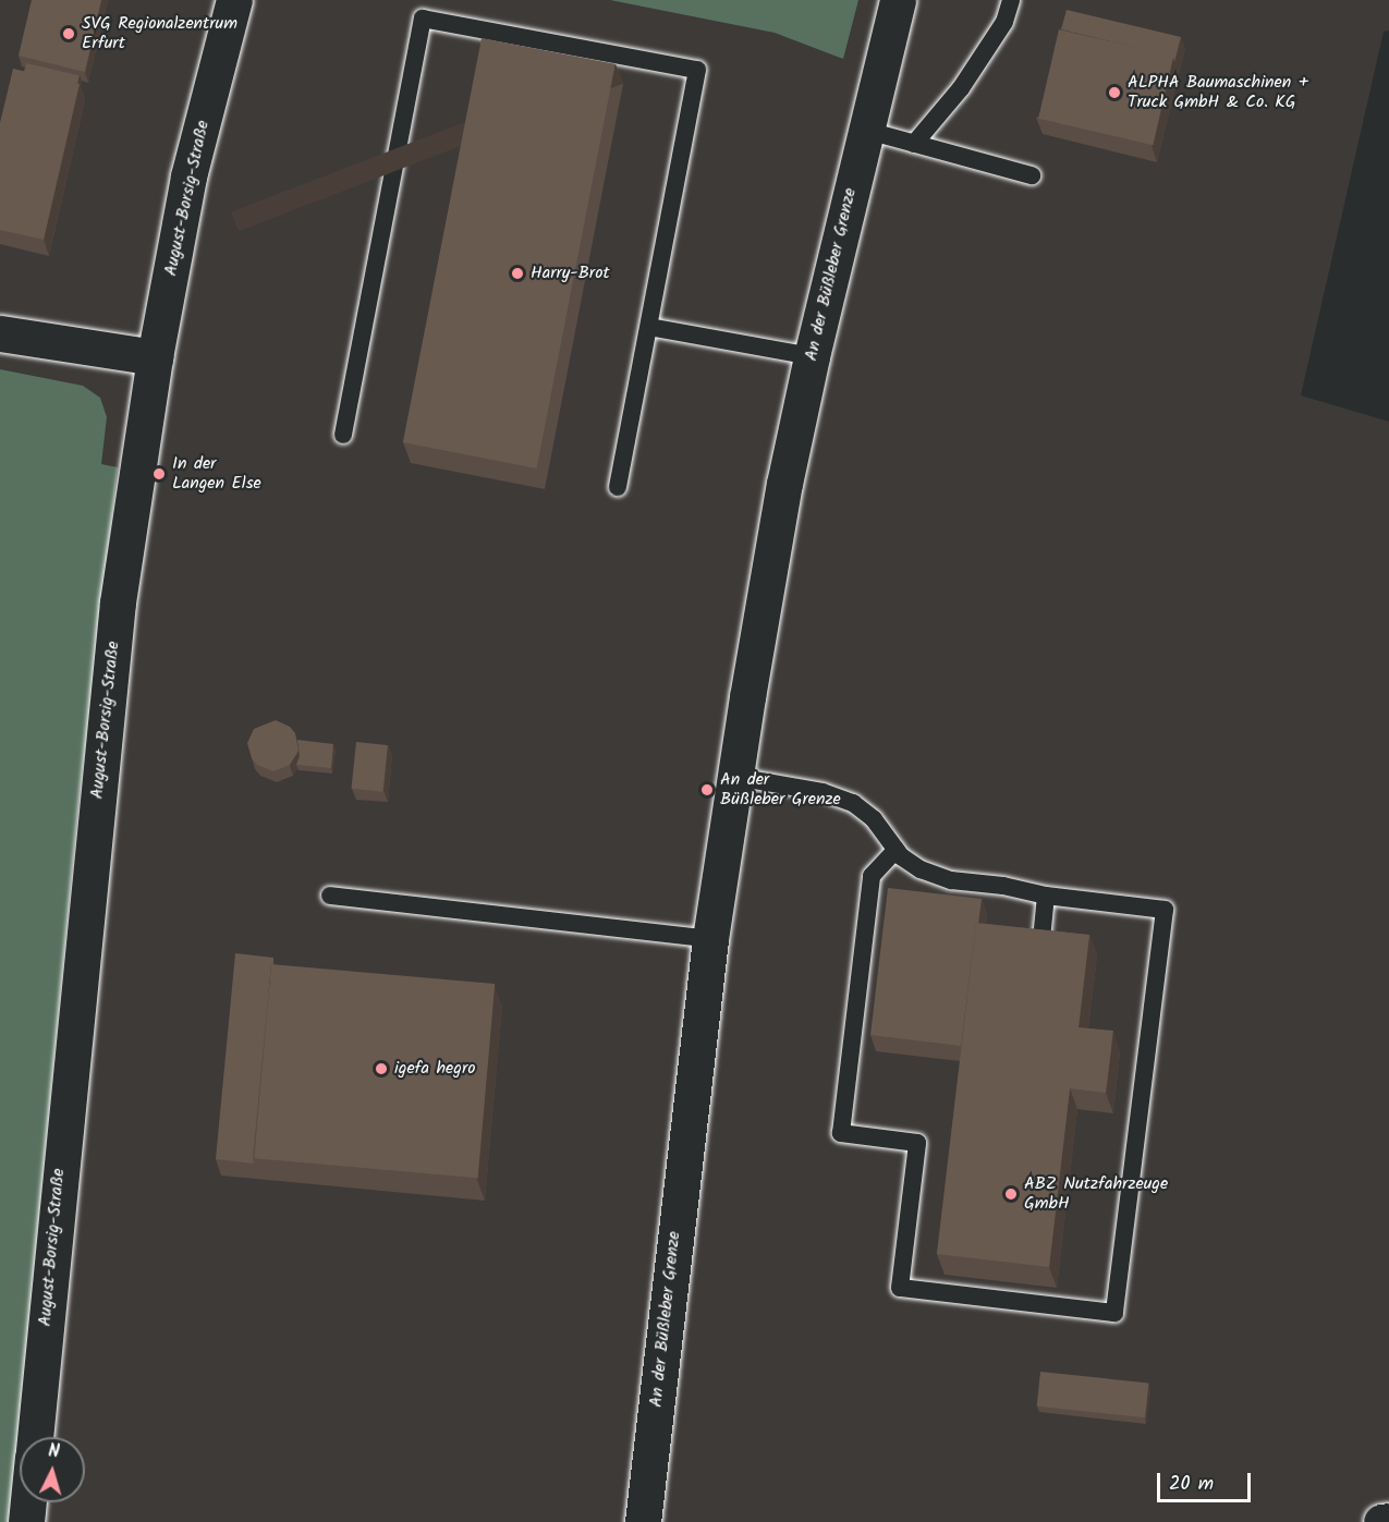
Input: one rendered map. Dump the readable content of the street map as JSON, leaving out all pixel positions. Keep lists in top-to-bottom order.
{
  "streets": {
    "street": ["August-Borsig-Straße", "An der Büßleber Grenze"]
  },
  "places": [
    "SVG Regionalzentrum Erfurt",
    "ALPHA Baumaschinen + Truck GmbH & Co. KG",
    "Harry-Brot",
    "In der Langen Else",
    "An der Büßleber Grenze",
    "igefa hegro",
    "ABZ Nutzfahrzeuge GmbH"
  ],
  "scale_bar": "20 m",
  "north": "top"
}
